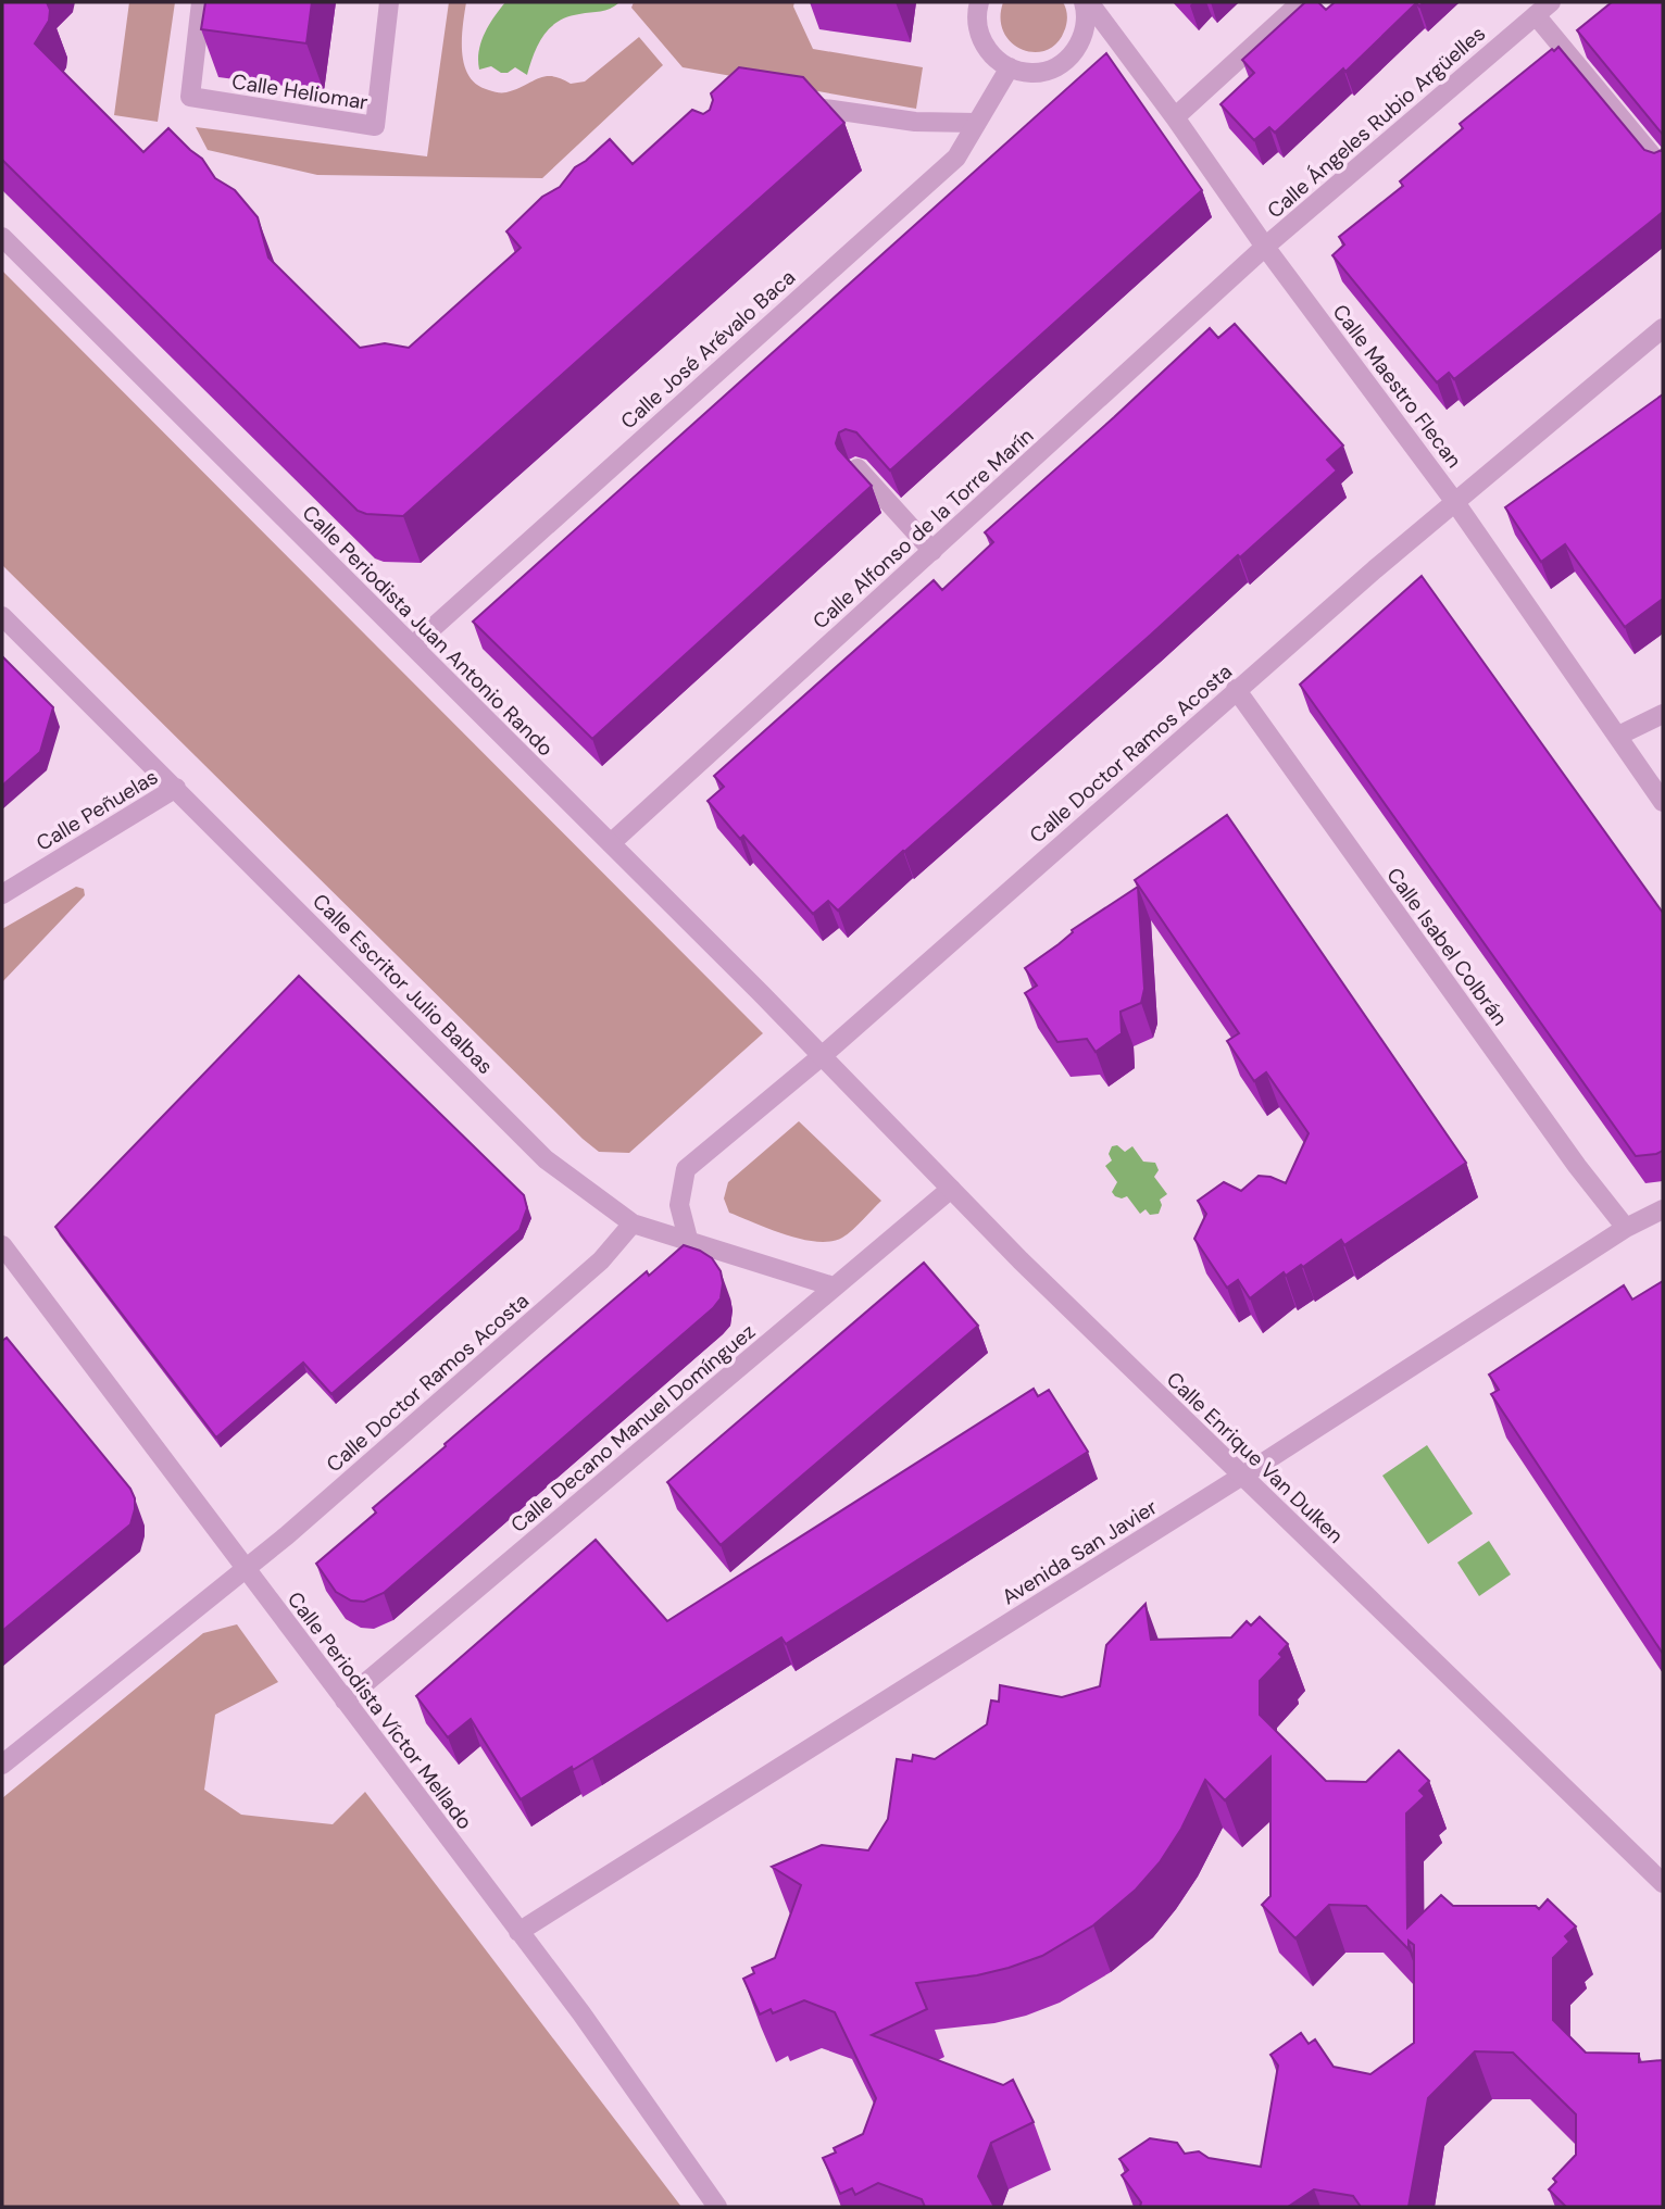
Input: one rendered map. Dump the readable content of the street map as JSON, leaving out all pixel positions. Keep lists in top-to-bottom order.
{
  "streets": {
    "street": [
      "Calle Heliomar",
      "Calle Ángeles Rubio Argüelles",
      "Calle José Arévalo Baca",
      "Calle Maestro Flecan",
      "Calle Alfonso de la Torre Marín",
      "Calle Periodista Juan Antonio Rando",
      "Calle Doctor Ramos Acosta",
      "Calle Peñuelas",
      "Calle Isabel Colbrán",
      "Calle Escritor Julio Balbas",
      "Calle Decano Manuel Domínguez",
      "Calle Enrique Van Dulken",
      "Avenida San Javier",
      "Calle Periodista Víctor Mellado"
    ]
  },
  "crossings": [
    ["Calle Ángeles Rubio Argüelles", "Calle Maestro Flecan"],
    ["Calle Ángeles Rubio Argüelles", "Calle Alfonso de la Torre Marín"],
    ["Calle José Arévalo Baca", "Calle Periodista Juan Antonio Rando"],
    ["Calle Maestro Flecan", "Calle Alfonso de la Torre Marín"],
    ["Calle Maestro Flecan", "Calle Doctor Ramos Acosta"],
    ["Calle Alfonso de la Torre Marín", "Calle Periodista Juan Antonio Rando"],
    ["Calle Periodista Juan Antonio Rando", "Calle Doctor Ramos Acosta"],
    ["Calle Periodista Juan Antonio Rando", "Calle Enrique Van Dulken"],
    ["Calle Doctor Ramos Acosta", "Calle Isabel Colbrán"],
    ["Calle Doctor Ramos Acosta", "Calle Escritor Julio Balbas"],
    ["Calle Doctor Ramos Acosta", "Calle Enrique Van Dulken"],
    ["Calle Doctor Ramos Acosta", "Calle Periodista Víctor Mellado"],
    ["Calle Peñuelas", "Calle Escritor Julio Balbas"],
    ["Calle Isabel Colbrán", "Avenida San Javier"],
    ["Calle Escritor Julio Balbas", "Calle Decano Manuel Domínguez"],
    ["Calle Decano Manuel Domínguez", "Calle Enrique Van Dulken"],
    ["Calle Decano Manuel Domínguez", "Calle Periodista Víctor Mellado"],
    ["Calle Enrique Van Dulken", "Avenida San Javier"],
    ["Avenida San Javier", "Calle Periodista Víctor Mellado"]
  ]
}
